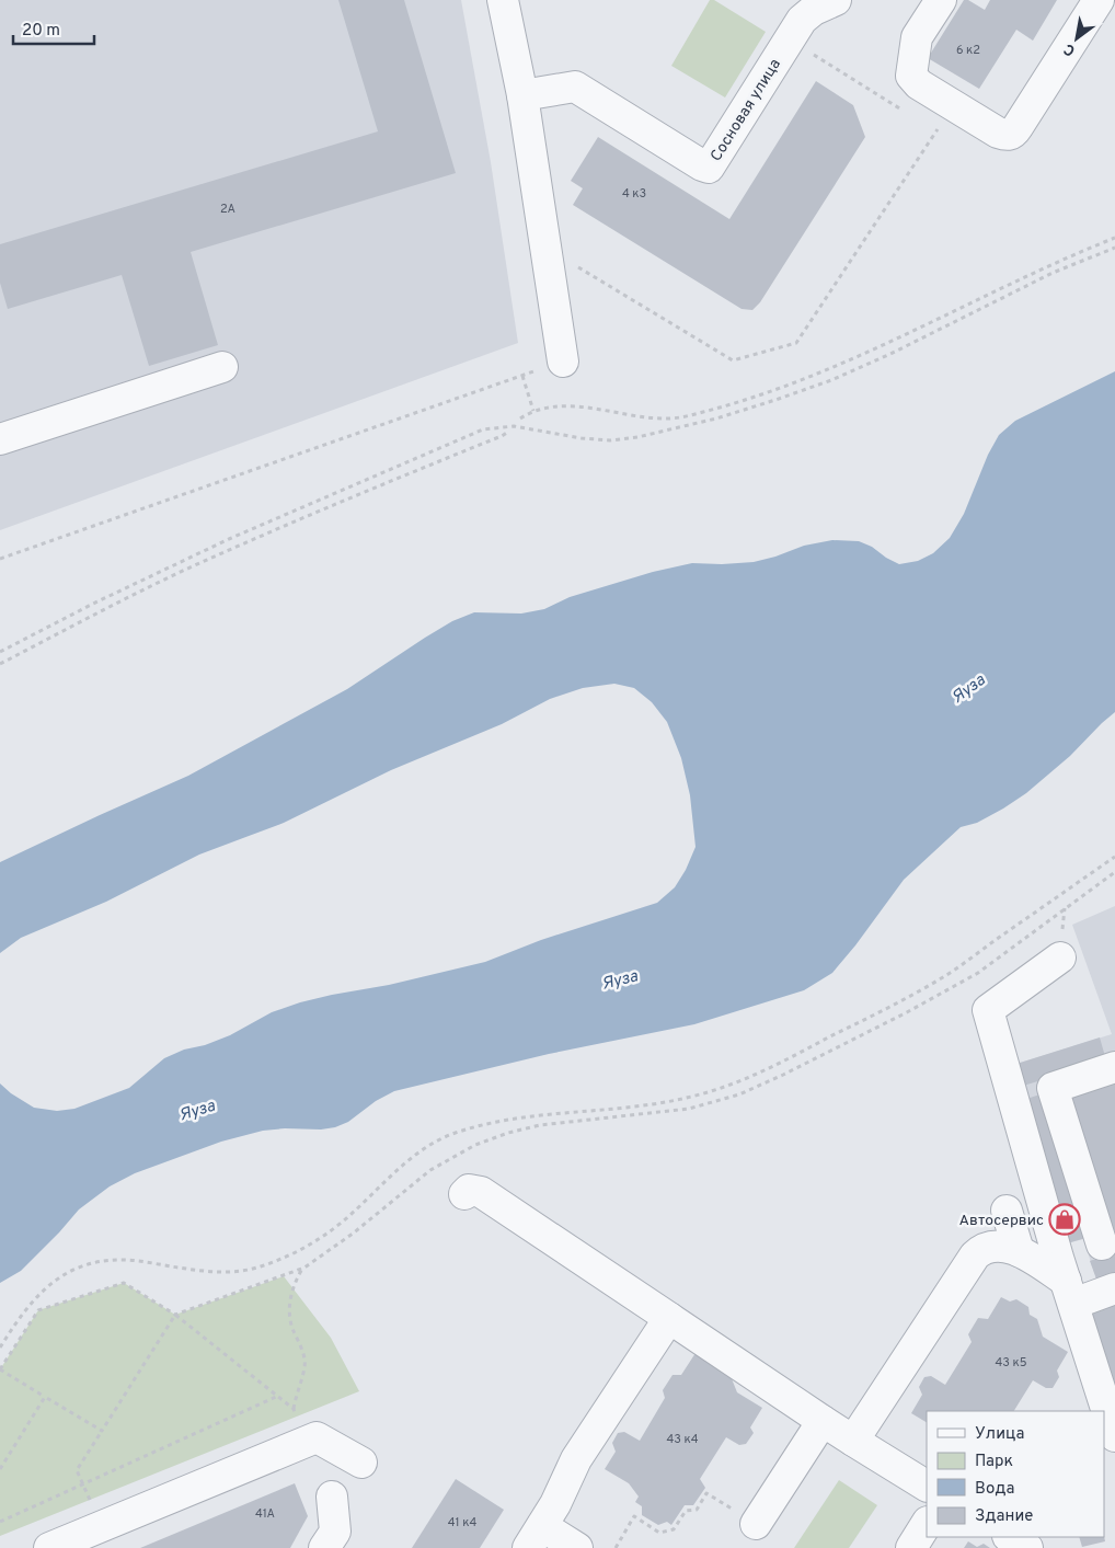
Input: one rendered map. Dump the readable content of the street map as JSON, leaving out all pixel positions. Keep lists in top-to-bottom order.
{
  "streets": {
    "street": ["Сосновая улица"]
  },
  "water": ["Яуза"],
  "places": {
    "shop": ["Автосервис"]
  },
  "house_numbers": [
    "6 к2",
    "4 к3",
    "2А",
    "43 к5",
    "43 к4",
    "41А",
    "41 к4"
  ],
  "legend": [
    "Улица",
    "Парк",
    "Вода",
    "Здание"
  ],
  "scale_bar": "20 m",
  "north": "bottom left"
}
